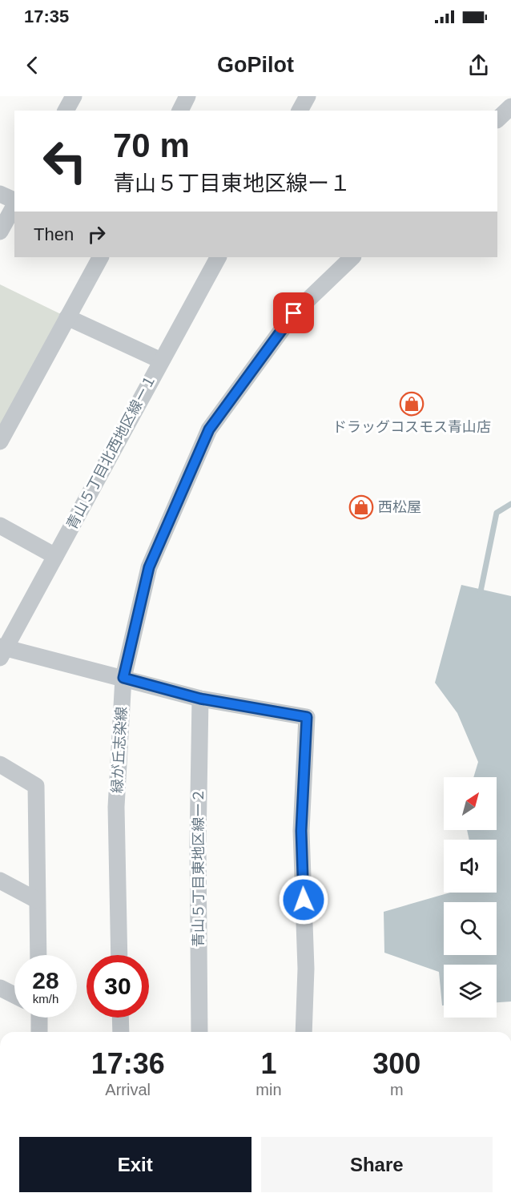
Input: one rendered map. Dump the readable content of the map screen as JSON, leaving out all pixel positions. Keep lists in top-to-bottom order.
{
  "streets": {
    "street": ["青山５丁目北西地区線ー１", "緑が丘志染線", "青山５丁目東地区線ー２"]
  },
  "places": {
    "shop": ["ドラッグコスモス青山店", "西松屋"]
  },
  "north": "top right",
  "page": {
    "status": "17:35",
    "header": "GoPilot",
    "turn": ["70 m", "青山５丁目東地区線ー１"],
    "then": "Then",
    "speed": "28 km/h",
    "limit": "30",
    "eta": [
      "17:36",
      "Arrival",
      "1",
      "min",
      "300",
      "m"
    ],
    "buttons": ["Exit", "Share"]
  }
}
